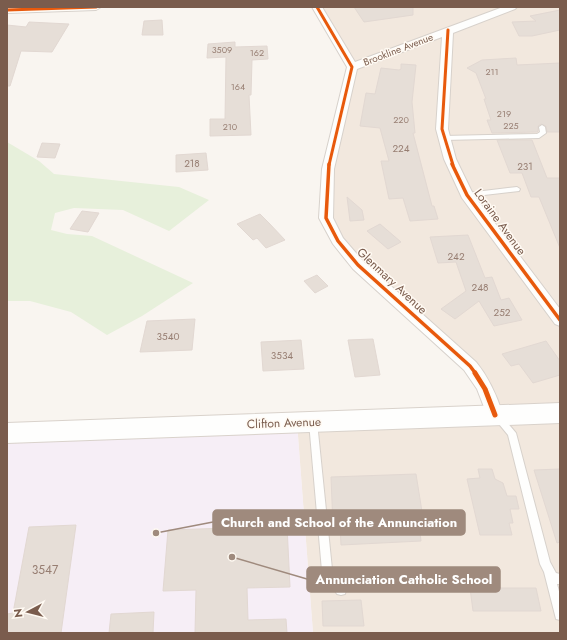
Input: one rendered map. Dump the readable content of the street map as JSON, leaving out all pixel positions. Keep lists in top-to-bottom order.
{
  "streets": {
    "main road": ["Clifton Avenue"],
    "street": ["Brookline Avenue", "Loraine Avenue", "Glenmary Avenue"]
  },
  "crossings": [
    ["Brookline Avenue", "Loraine Avenue"],
    ["Brookline Avenue", "Glenmary Avenue"],
    ["Glenmary Avenue", "Clifton Avenue"]
  ],
  "places": ["Church and School of the Annunciation", "Annunciation Catholic School"],
  "house_numbers": [
    "3509",
    "162",
    "211",
    "164",
    "219",
    "220",
    "225",
    "210",
    "224",
    "218",
    "231",
    "242",
    "248",
    "252",
    "3540",
    "3534",
    "3547"
  ],
  "north": "left"
}
